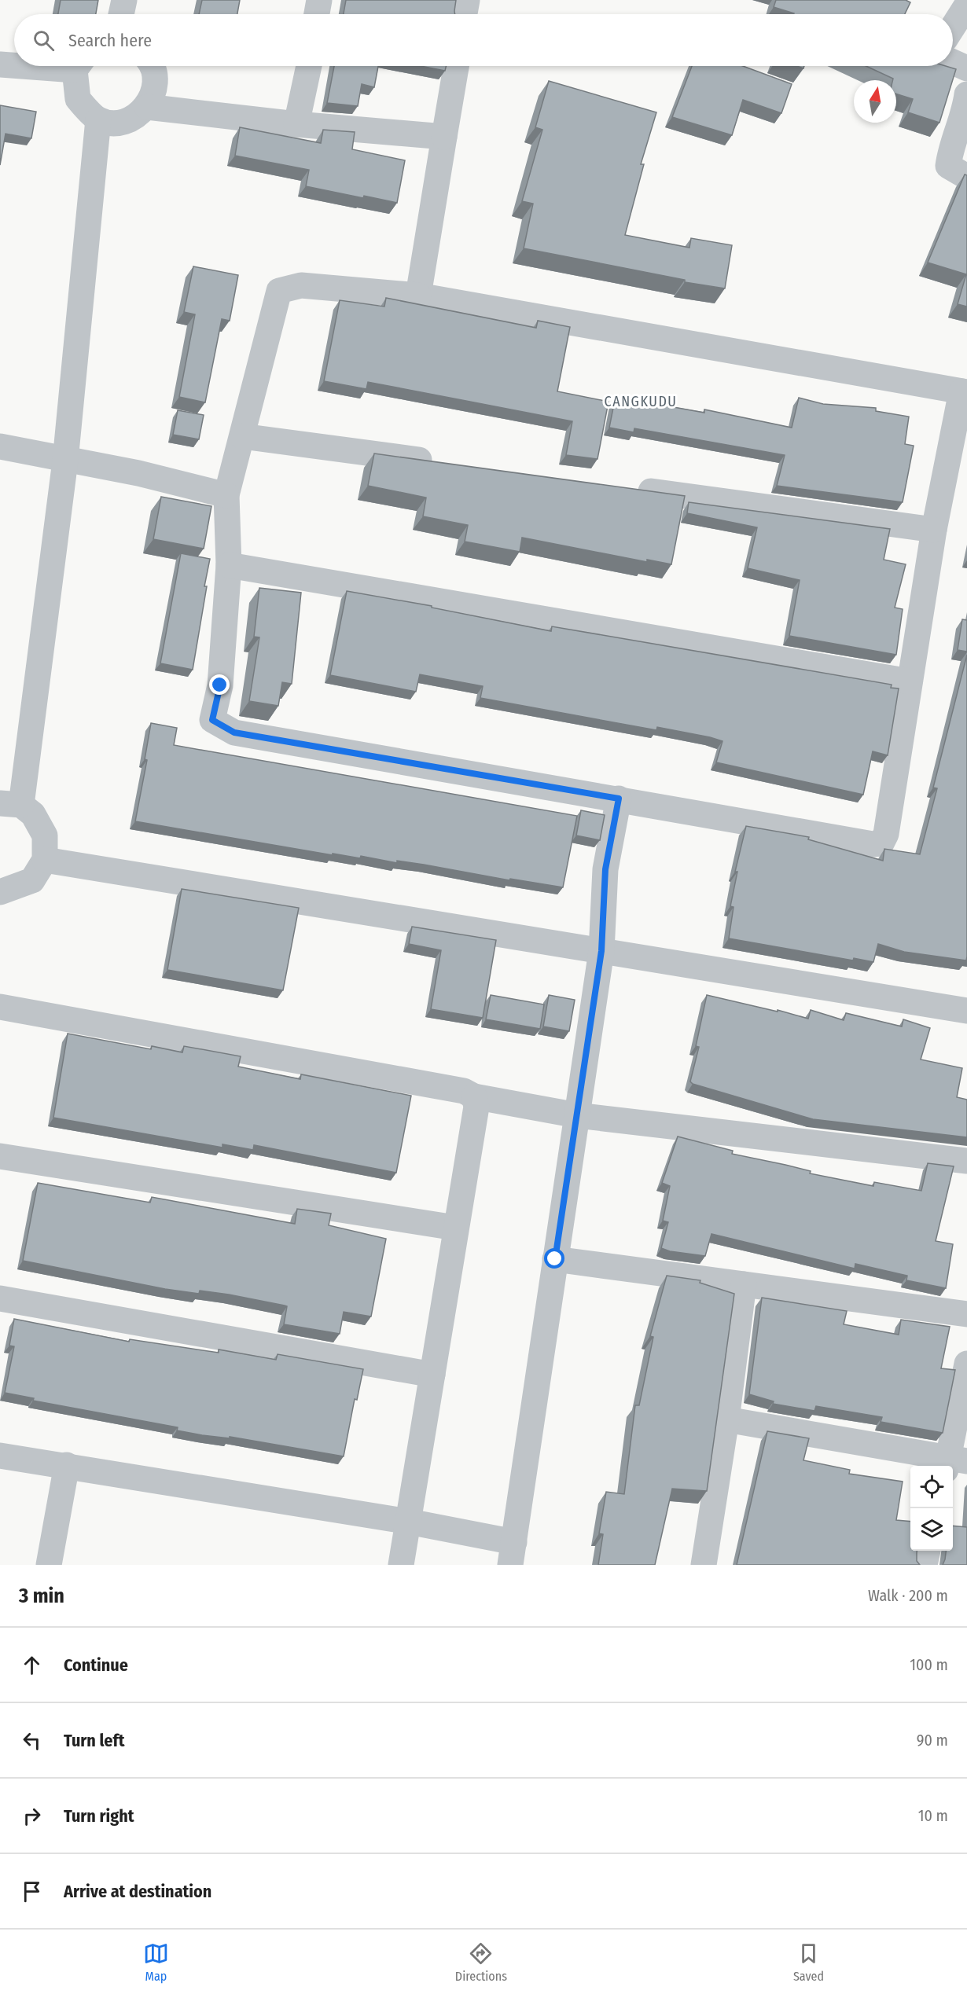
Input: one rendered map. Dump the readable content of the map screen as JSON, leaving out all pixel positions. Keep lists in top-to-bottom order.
{
  "districts": ["CANGKUDU"],
  "north": "top",
  "page": {
    "search": "Search here",
    "heading": ["3 min", "Walk · 200 m"],
    "list": [
      ["Continue", "100 m"],
      ["Turn left", "90 m"],
      ["Turn right", "10 m"],
      "Arrive at destination"
    ],
    "nav": ["Map", "Directions", "Saved"]
  }
}
